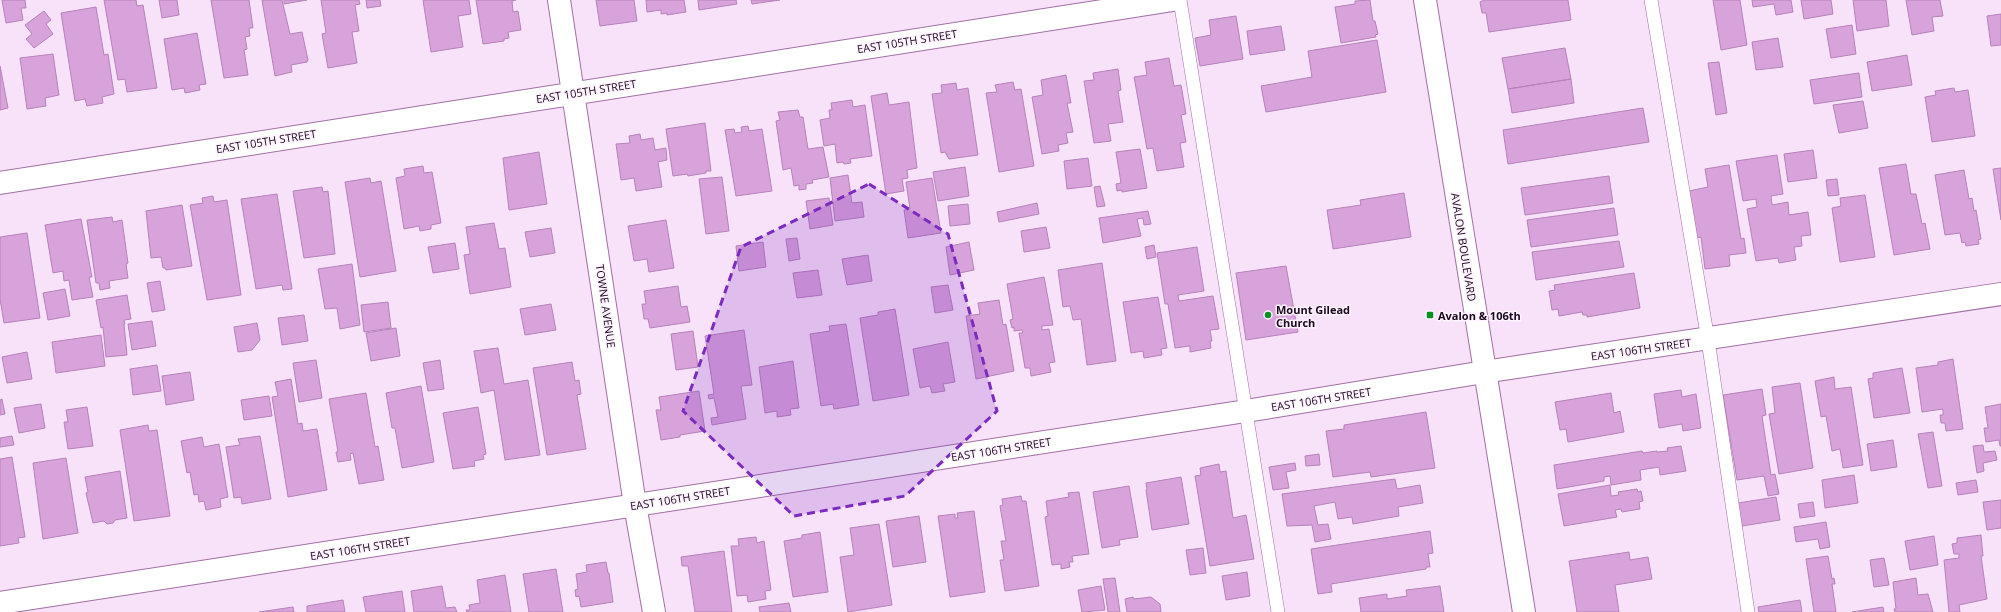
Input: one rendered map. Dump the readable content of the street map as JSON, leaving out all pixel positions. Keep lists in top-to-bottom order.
{
  "streets": {
    "street": [
      "EAST 105TH STREET",
      "AVALON BOULEVARD",
      "TOWNE AVENUE",
      "EAST 106TH STREET"
    ]
  },
  "crossings": [
    ["EAST 105TH STREET", "TOWNE AVENUE"],
    ["AVALON BOULEVARD", "EAST 106TH STREET"],
    ["TOWNE AVENUE", "EAST 106TH STREET"]
  ],
  "places": {
    "other": ["Mount Gilead Church"],
    "transit": ["Avalon & 106th"]
  }
}
